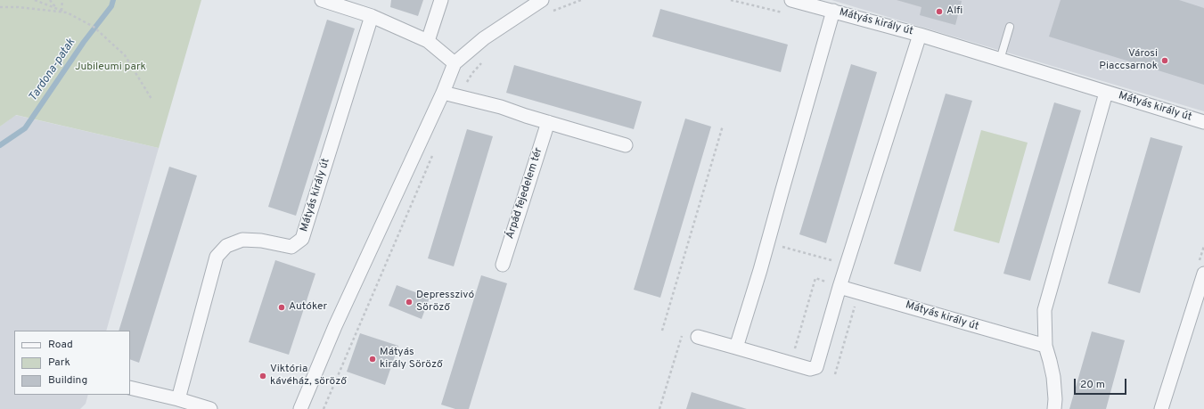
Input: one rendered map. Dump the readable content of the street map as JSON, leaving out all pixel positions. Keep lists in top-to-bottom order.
{
  "streets": {
    "street": ["Mátyás király út", "Árpád fejedelem tér"]
  },
  "water": ["Tardona-patak"],
  "parks": ["Jubileumi park"],
  "places": [
    "Alfi",
    "Városi Piaccsarnok",
    "Depresszivó Söröző",
    "Autóker",
    "Mátyás király Söröző",
    "Viktória kávéház, söröző"
  ],
  "legend": ["Road", "Park", "Building"],
  "scale_bar": "20 m"
}
